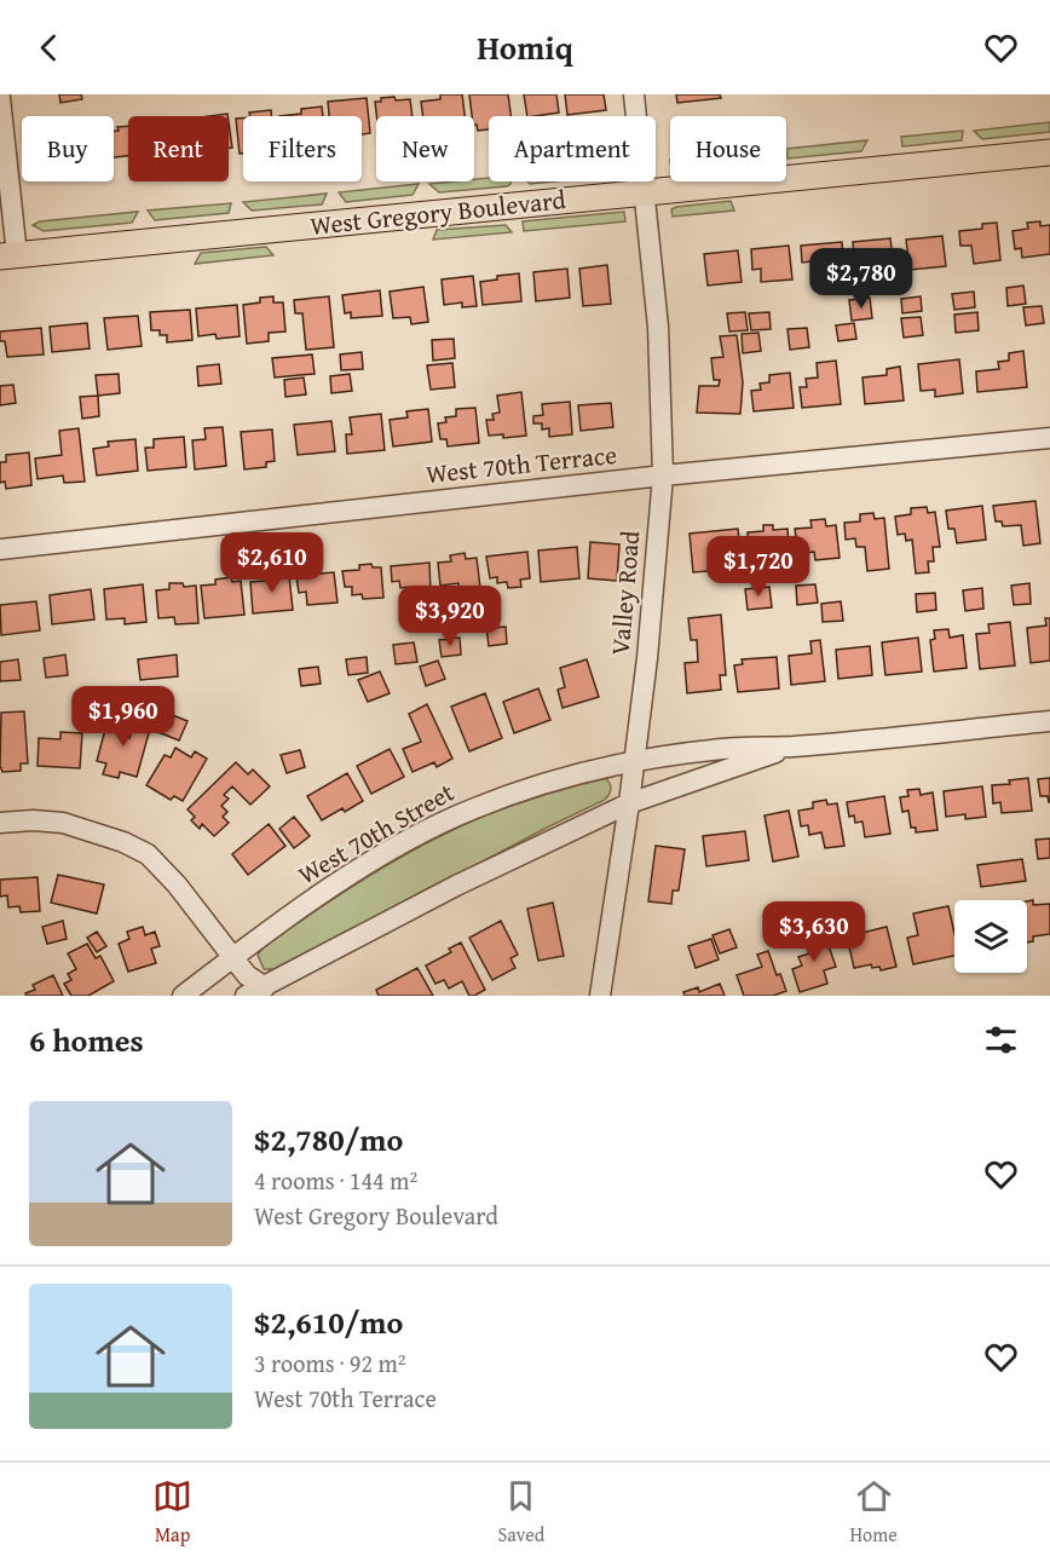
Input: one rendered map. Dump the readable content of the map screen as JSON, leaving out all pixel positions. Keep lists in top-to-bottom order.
{
  "streets": {
    "main road": ["West Gregory Boulevard"],
    "street": ["West 70th Terrace", "Valley Road", "West 70th Street"]
  },
  "crossings": [
    ["West Gregory Boulevard", "Valley Road"],
    ["West 70th Terrace", "Valley Road"],
    ["Valley Road", "West 70th Street"]
  ],
  "page": {
    "header": "Homiq",
    "chip": [
      "Buy",
      "Rent",
      "Filters",
      "New",
      "Apartment",
      "House"
    ],
    "price": [
      "$2,780",
      "$2,610",
      "$1,720",
      "$3,920",
      "$1,960",
      "$3,630"
    ],
    "heading": "6 homes",
    "list": [
      {
        "name": "$2,780/mo",
        "note": "4 rooms · 144 m² · West Gregory Boulevard"
      },
      {
        "name": "$2,610/mo",
        "note": "3 rooms · 92 m² · West 70th Terrace"
      }
    ],
    "tabs": ["Map", "Saved", "Home"]
  }
}
